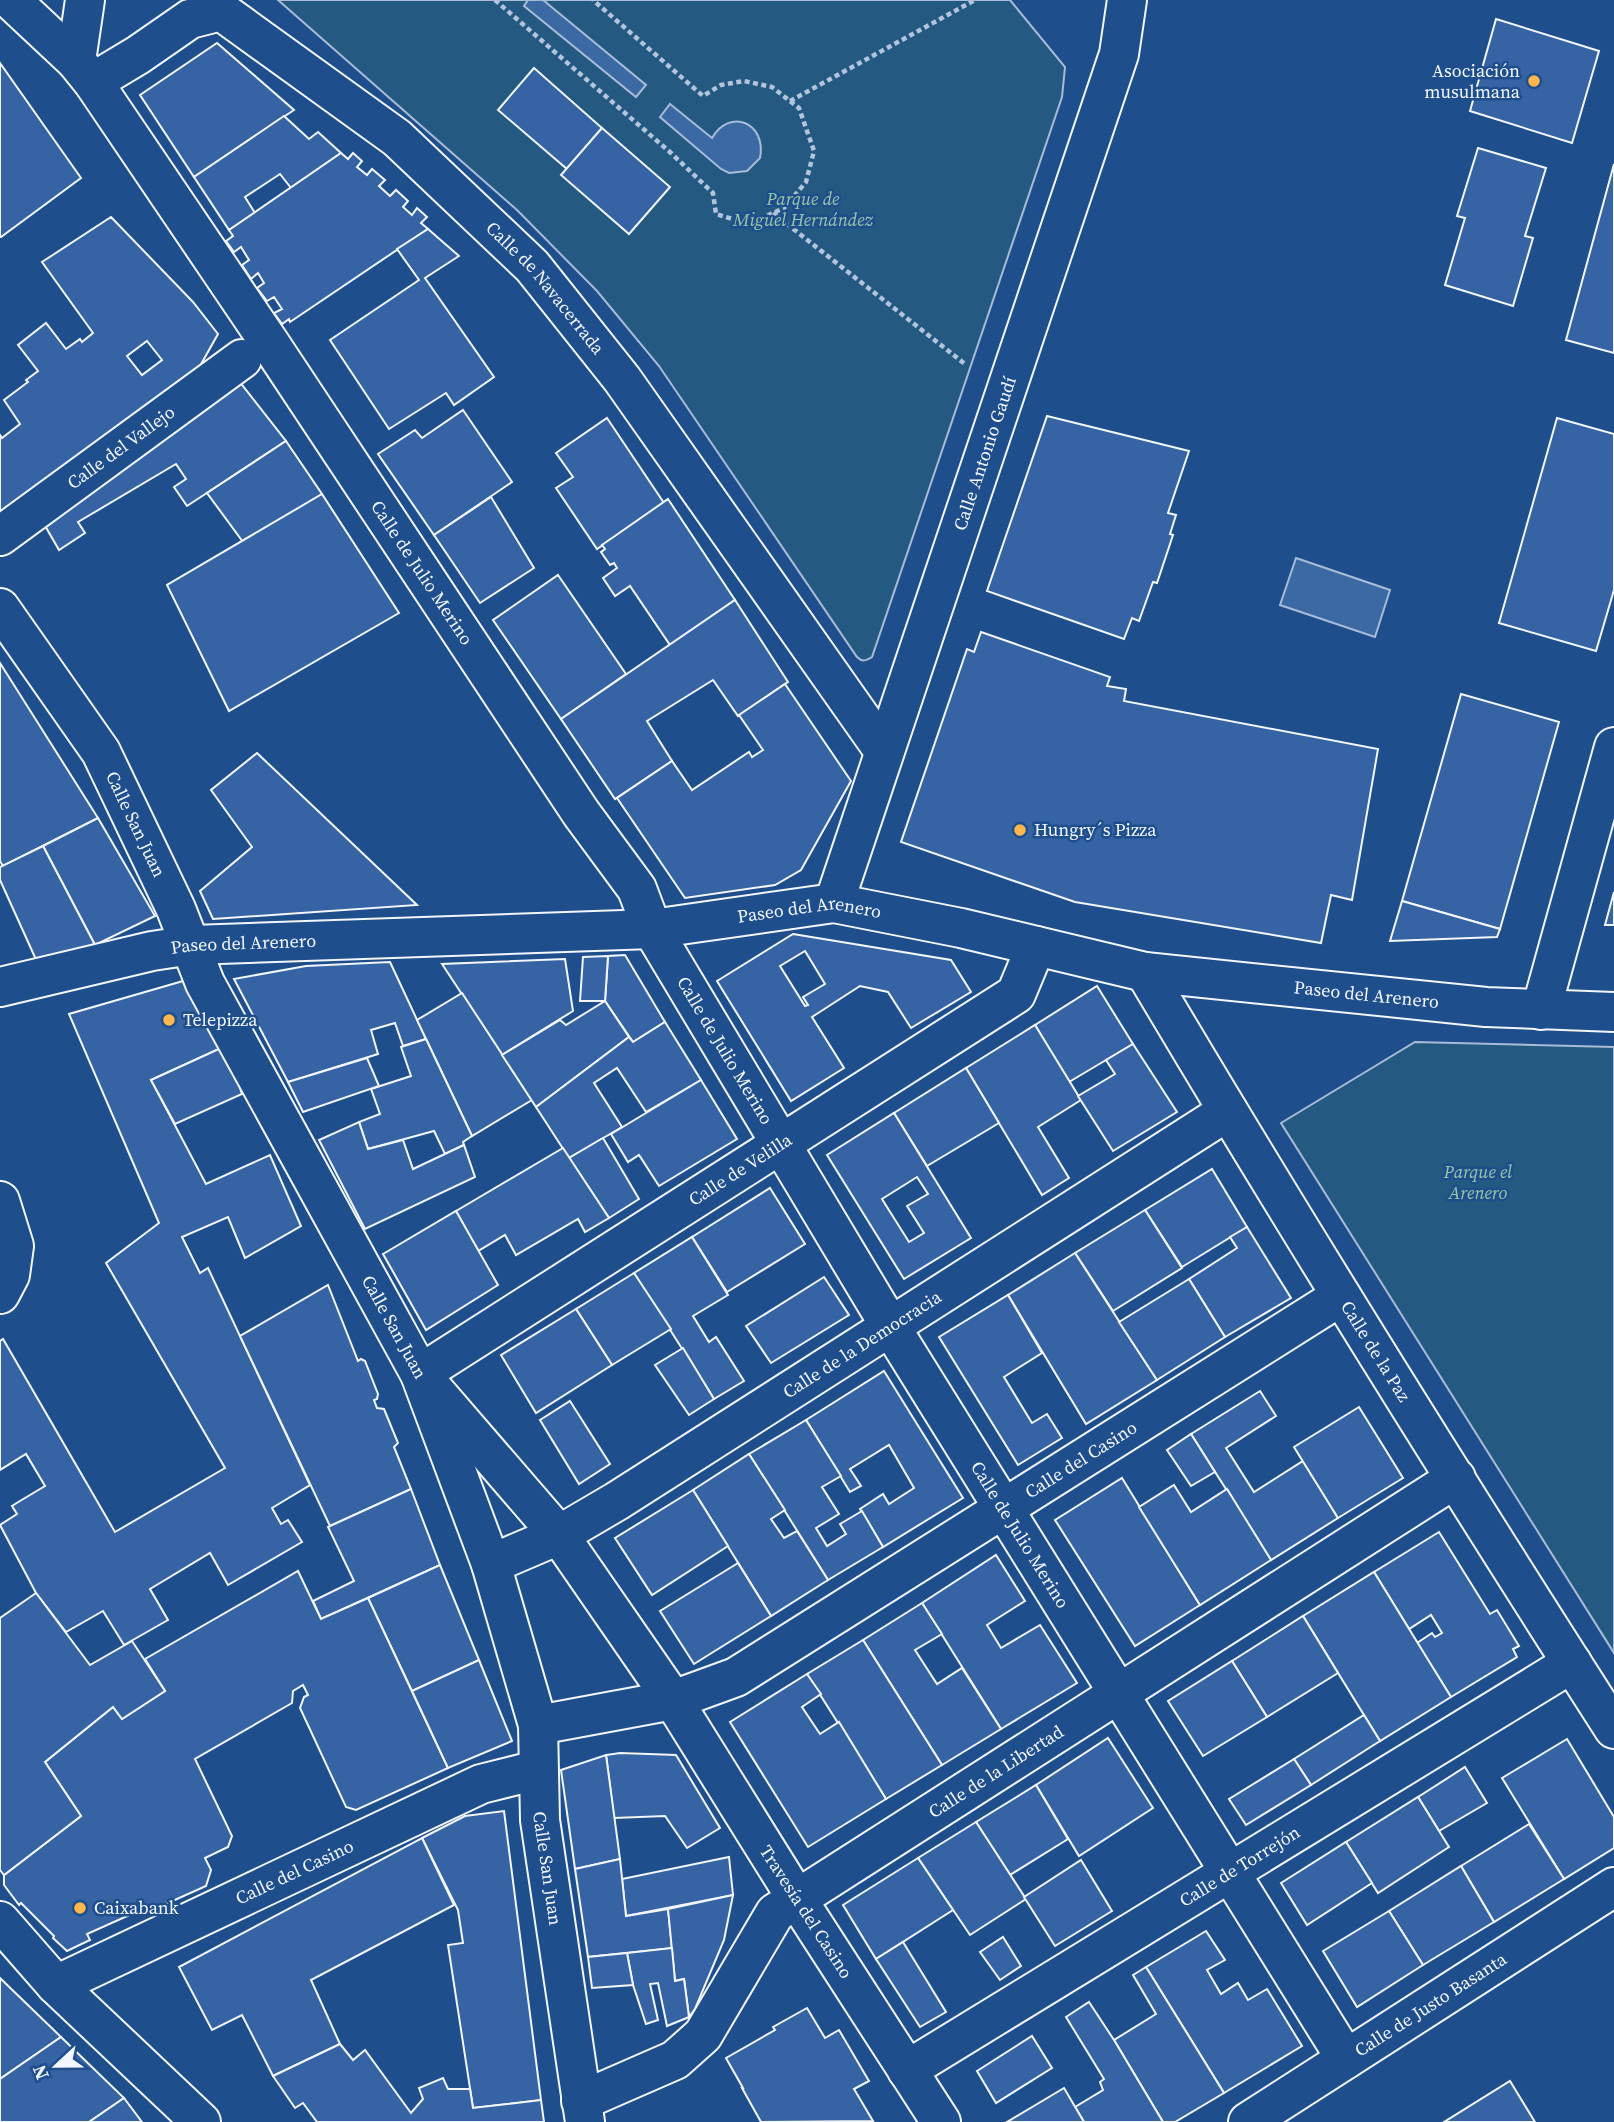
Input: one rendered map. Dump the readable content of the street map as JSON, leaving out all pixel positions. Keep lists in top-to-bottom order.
{
  "streets": {
    "street": [
      "Calle de Navacerrada",
      "Calle del Vallejo",
      "Calle Antonio Gaudí",
      "Calle de Julio Merino",
      "Calle San Juan",
      "Paseo del Arenero",
      "Calle de Velilla",
      "Calle de la Democracia",
      "Calle de la Paz",
      "Calle del Casino",
      "Calle de la Libertad",
      "Calle de Torrejón",
      "Travesía del Casino",
      "Calle de Justo Basanta"
    ]
  },
  "crossings": [
    ["Calle de Navacerrada", "Calle Antonio Gaudí"],
    ["Calle de Navacerrada", "Calle de Julio Merino"],
    ["Calle Antonio Gaudí", "Paseo del Arenero"],
    ["Calle de Julio Merino", "Paseo del Arenero"],
    ["Calle de Julio Merino", "Calle de Velilla"],
    ["Calle de Julio Merino", "Calle de la Democracia"],
    ["Calle de Julio Merino", "Calle del Casino"],
    ["Calle de Julio Merino", "Calle de la Libertad"],
    ["Calle de Julio Merino", "Calle de Torrejón"],
    ["Calle de Julio Merino", "Calle de Justo Basanta"],
    ["Calle San Juan", "Paseo del Arenero"],
    ["Calle San Juan", "Calle de Velilla"],
    ["Calle San Juan", "Calle de la Democracia"],
    ["Calle San Juan", "Calle del Casino"],
    ["Calle San Juan", "Calle de la Libertad"],
    ["Calle San Juan", "Travesía del Casino"],
    ["Paseo del Arenero", "Calle de Velilla"],
    ["Paseo del Arenero", "Calle de la Paz"],
    ["Calle de Velilla", "Travesía del Casino"],
    ["Calle de la Democracia", "Calle de la Paz"],
    ["Calle de la Democracia", "Travesía del Casino"],
    ["Calle de la Paz", "Calle del Casino"],
    ["Calle de la Paz", "Calle de la Libertad"],
    ["Calle de la Paz", "Calle de Torrejón"],
    ["Calle del Casino", "Travesía del Casino"],
    ["Calle de la Libertad", "Travesía del Casino"],
    ["Calle de Torrejón", "Travesía del Casino"]
  ],
  "parks": ["Parque de Miguel Hernández", "Parque el Arenero"],
  "places": [
    "Asociación musulmana",
    "Hungry´s Pizza",
    "Telepizza",
    "Caixabank"
  ],
  "north": "left"
}
